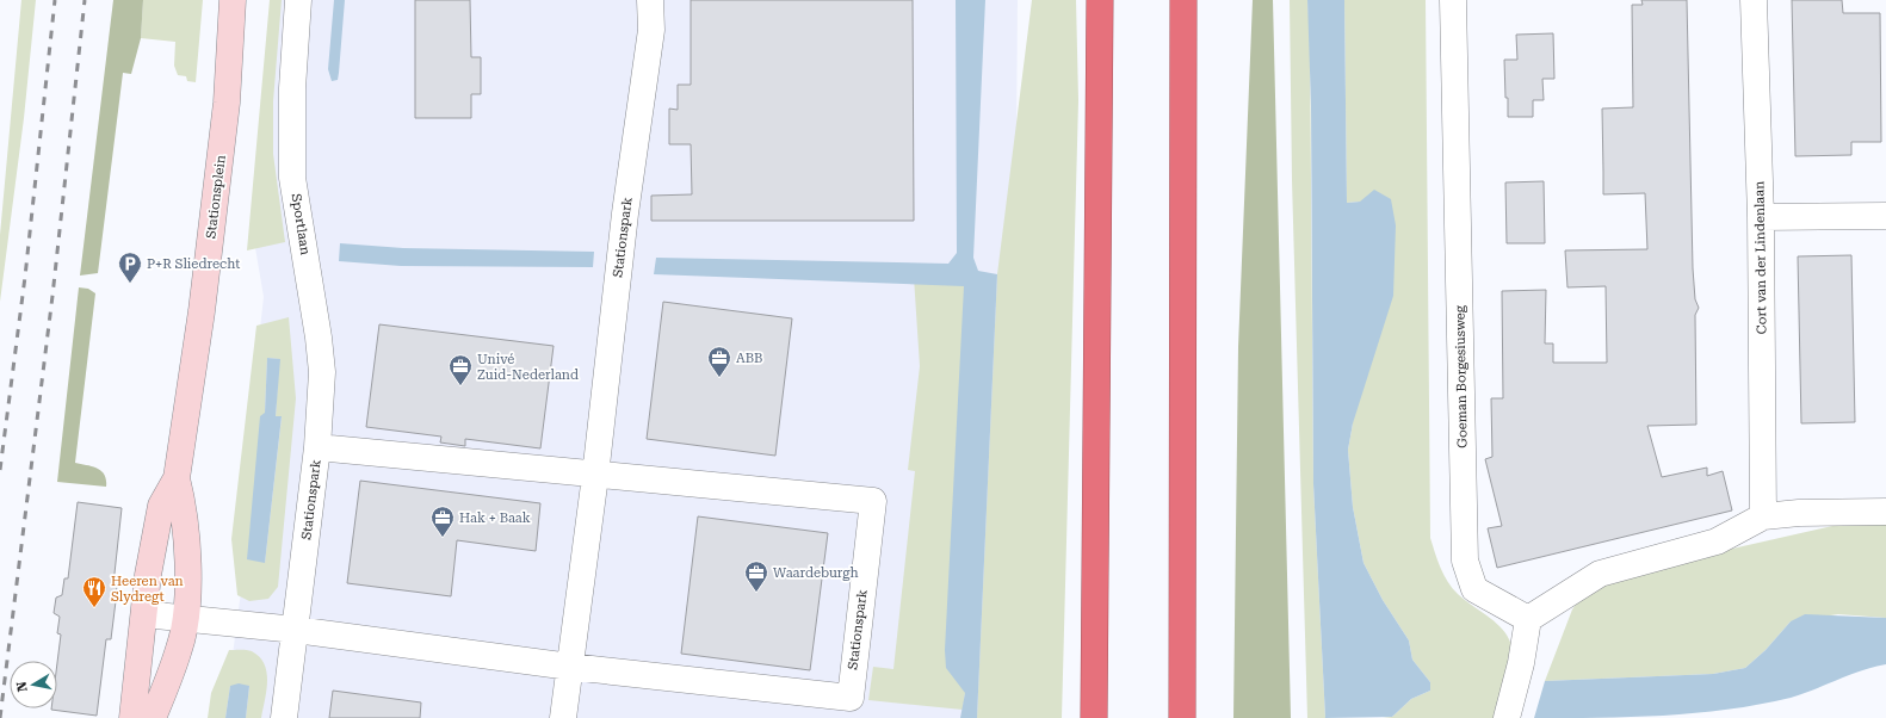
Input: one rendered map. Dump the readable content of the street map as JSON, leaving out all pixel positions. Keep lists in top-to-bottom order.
{
  "streets": {
    "main road": ["Stationsplein"],
    "street": [
      "Sportlaan",
      "Stationspark",
      "Cort van der Lindenlaan",
      "Goeman Borgesiusweg"
    ]
  },
  "crossings": [
    ["Stationsplein", "Stationspark"],
    ["Sportlaan", "Stationspark"]
  ],
  "places": {
    "parking": ["P+R Sliedrecht"],
    "office": [
      "ABB",
      "Univé Zuid-Nederland",
      "Hak + Baak",
      "Waardeburgh"
    ],
    "restaurant": ["Heeren van Slydregt"]
  },
  "north": "left"
}
